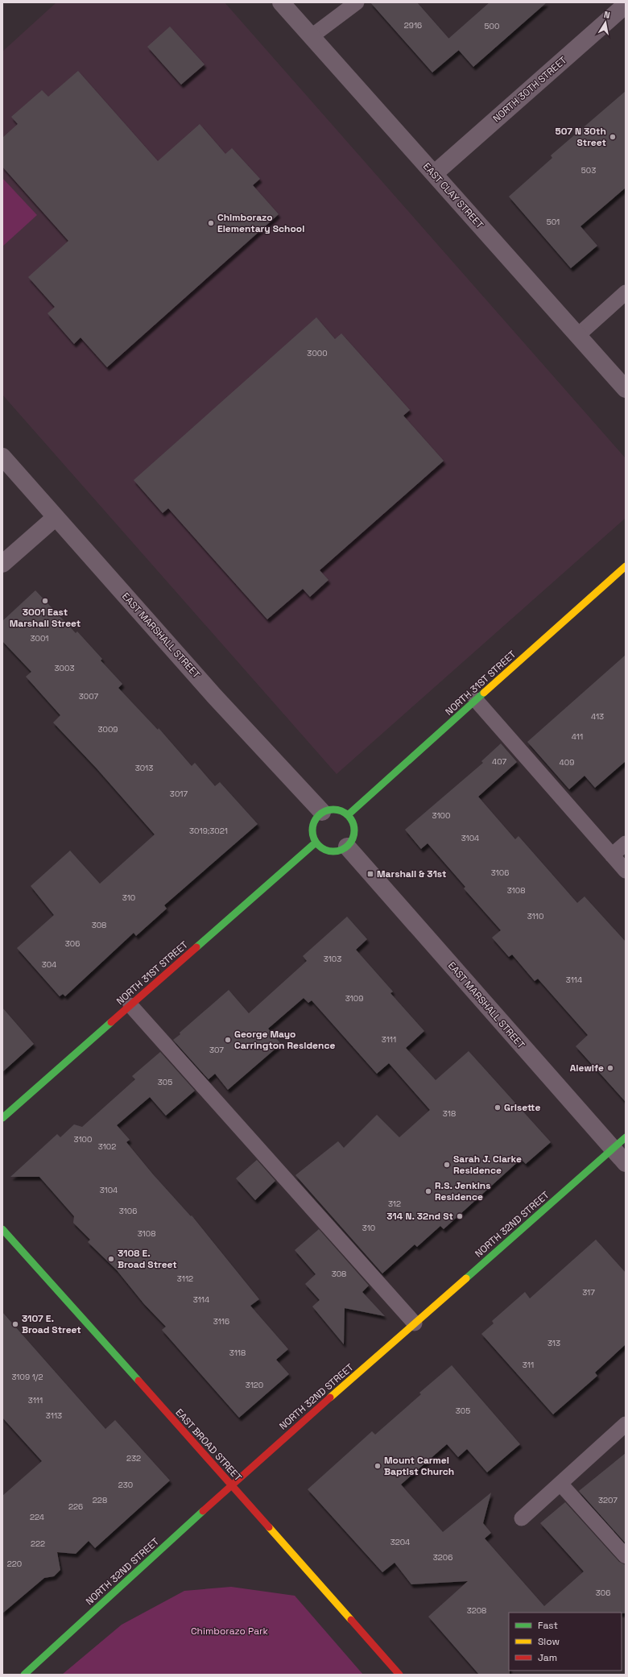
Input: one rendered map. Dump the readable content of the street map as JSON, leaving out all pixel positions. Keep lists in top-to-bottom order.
{
  "streets": {
    "street": [
      "NORTH 30TH STREET",
      "EAST CLAY STREET",
      "EAST MARSHALL STREET",
      "NORTH 31ST STREET",
      "NORTH 32ND STREET",
      "EAST BROAD STREET"
    ]
  },
  "crossings": [
    ["NORTH 30TH STREET", "EAST CLAY STREET"],
    ["EAST MARSHALL STREET", "NORTH 31ST STREET"],
    ["EAST MARSHALL STREET", "NORTH 32ND STREET"],
    ["NORTH 32ND STREET", "EAST BROAD STREET"]
  ],
  "parks": ["Chimborazo Park"],
  "places": {
    "other": [
      "507 N 30th Street",
      "Chimborazo Elementary School",
      "3001 East Marshall Street",
      "George Mayo Carrington Residence",
      "Alewife",
      "Grisette",
      "Sarah J. Clarke Residence",
      "R.S. Jenkins Residence",
      "314 N. 32nd St",
      "3108 E. Broad Street",
      "3107 E. Broad Street",
      "Mount Carmel Baptist Church"
    ],
    "transit": ["Marshall & 31st"]
  },
  "house_numbers": [
    "2916",
    "500",
    "503",
    "501",
    "3000",
    "3001",
    "3003",
    "3007",
    "413",
    "3009",
    "411",
    "407",
    "409",
    "3013",
    "3017",
    "3100",
    "3019;3021",
    "3104",
    "3106",
    "3108",
    "310",
    "3110",
    "308",
    "306",
    "3103",
    "304",
    "3114",
    "3109",
    "3111",
    "307",
    "305",
    "318",
    "3100",
    "3102",
    "3104",
    "312",
    "3106",
    "310",
    "3108",
    "308",
    "3112",
    "317",
    "3114",
    "3116",
    "313",
    "3118",
    "311",
    "3109 1/2",
    "3120",
    "3111",
    "305",
    "3113",
    "232",
    "230",
    "228",
    "3207",
    "226",
    "224",
    "3204",
    "222",
    "3206",
    "220",
    "306",
    "3208"
  ],
  "legend": ["Fast", "Slow", "Jam"],
  "north": "top"
}
